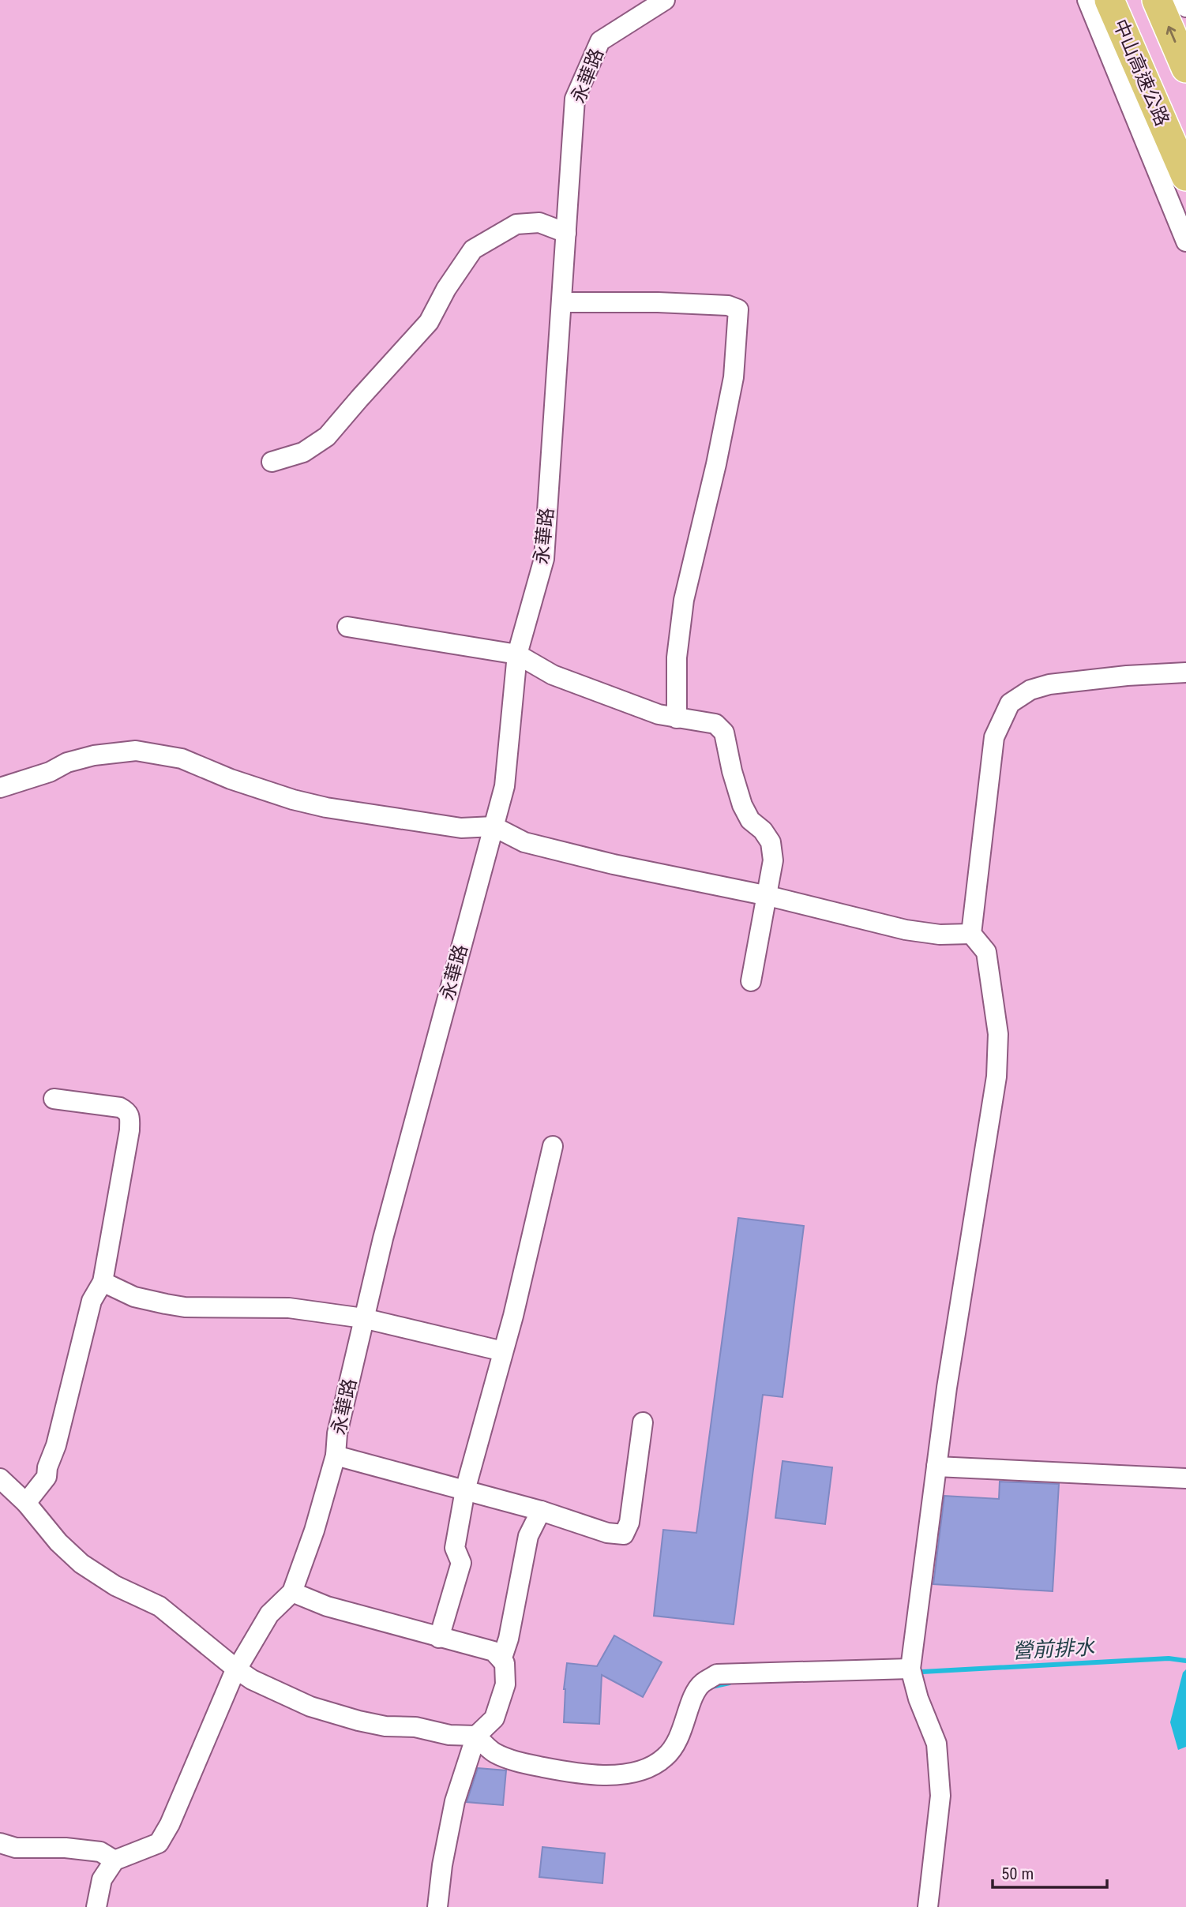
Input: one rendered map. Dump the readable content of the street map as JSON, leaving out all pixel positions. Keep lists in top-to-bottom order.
{
  "streets": {
    "highway": ["中山高速公路"],
    "street": ["永華路"]
  },
  "water": ["營前排水"],
  "scale_bar": "50 m"
}
